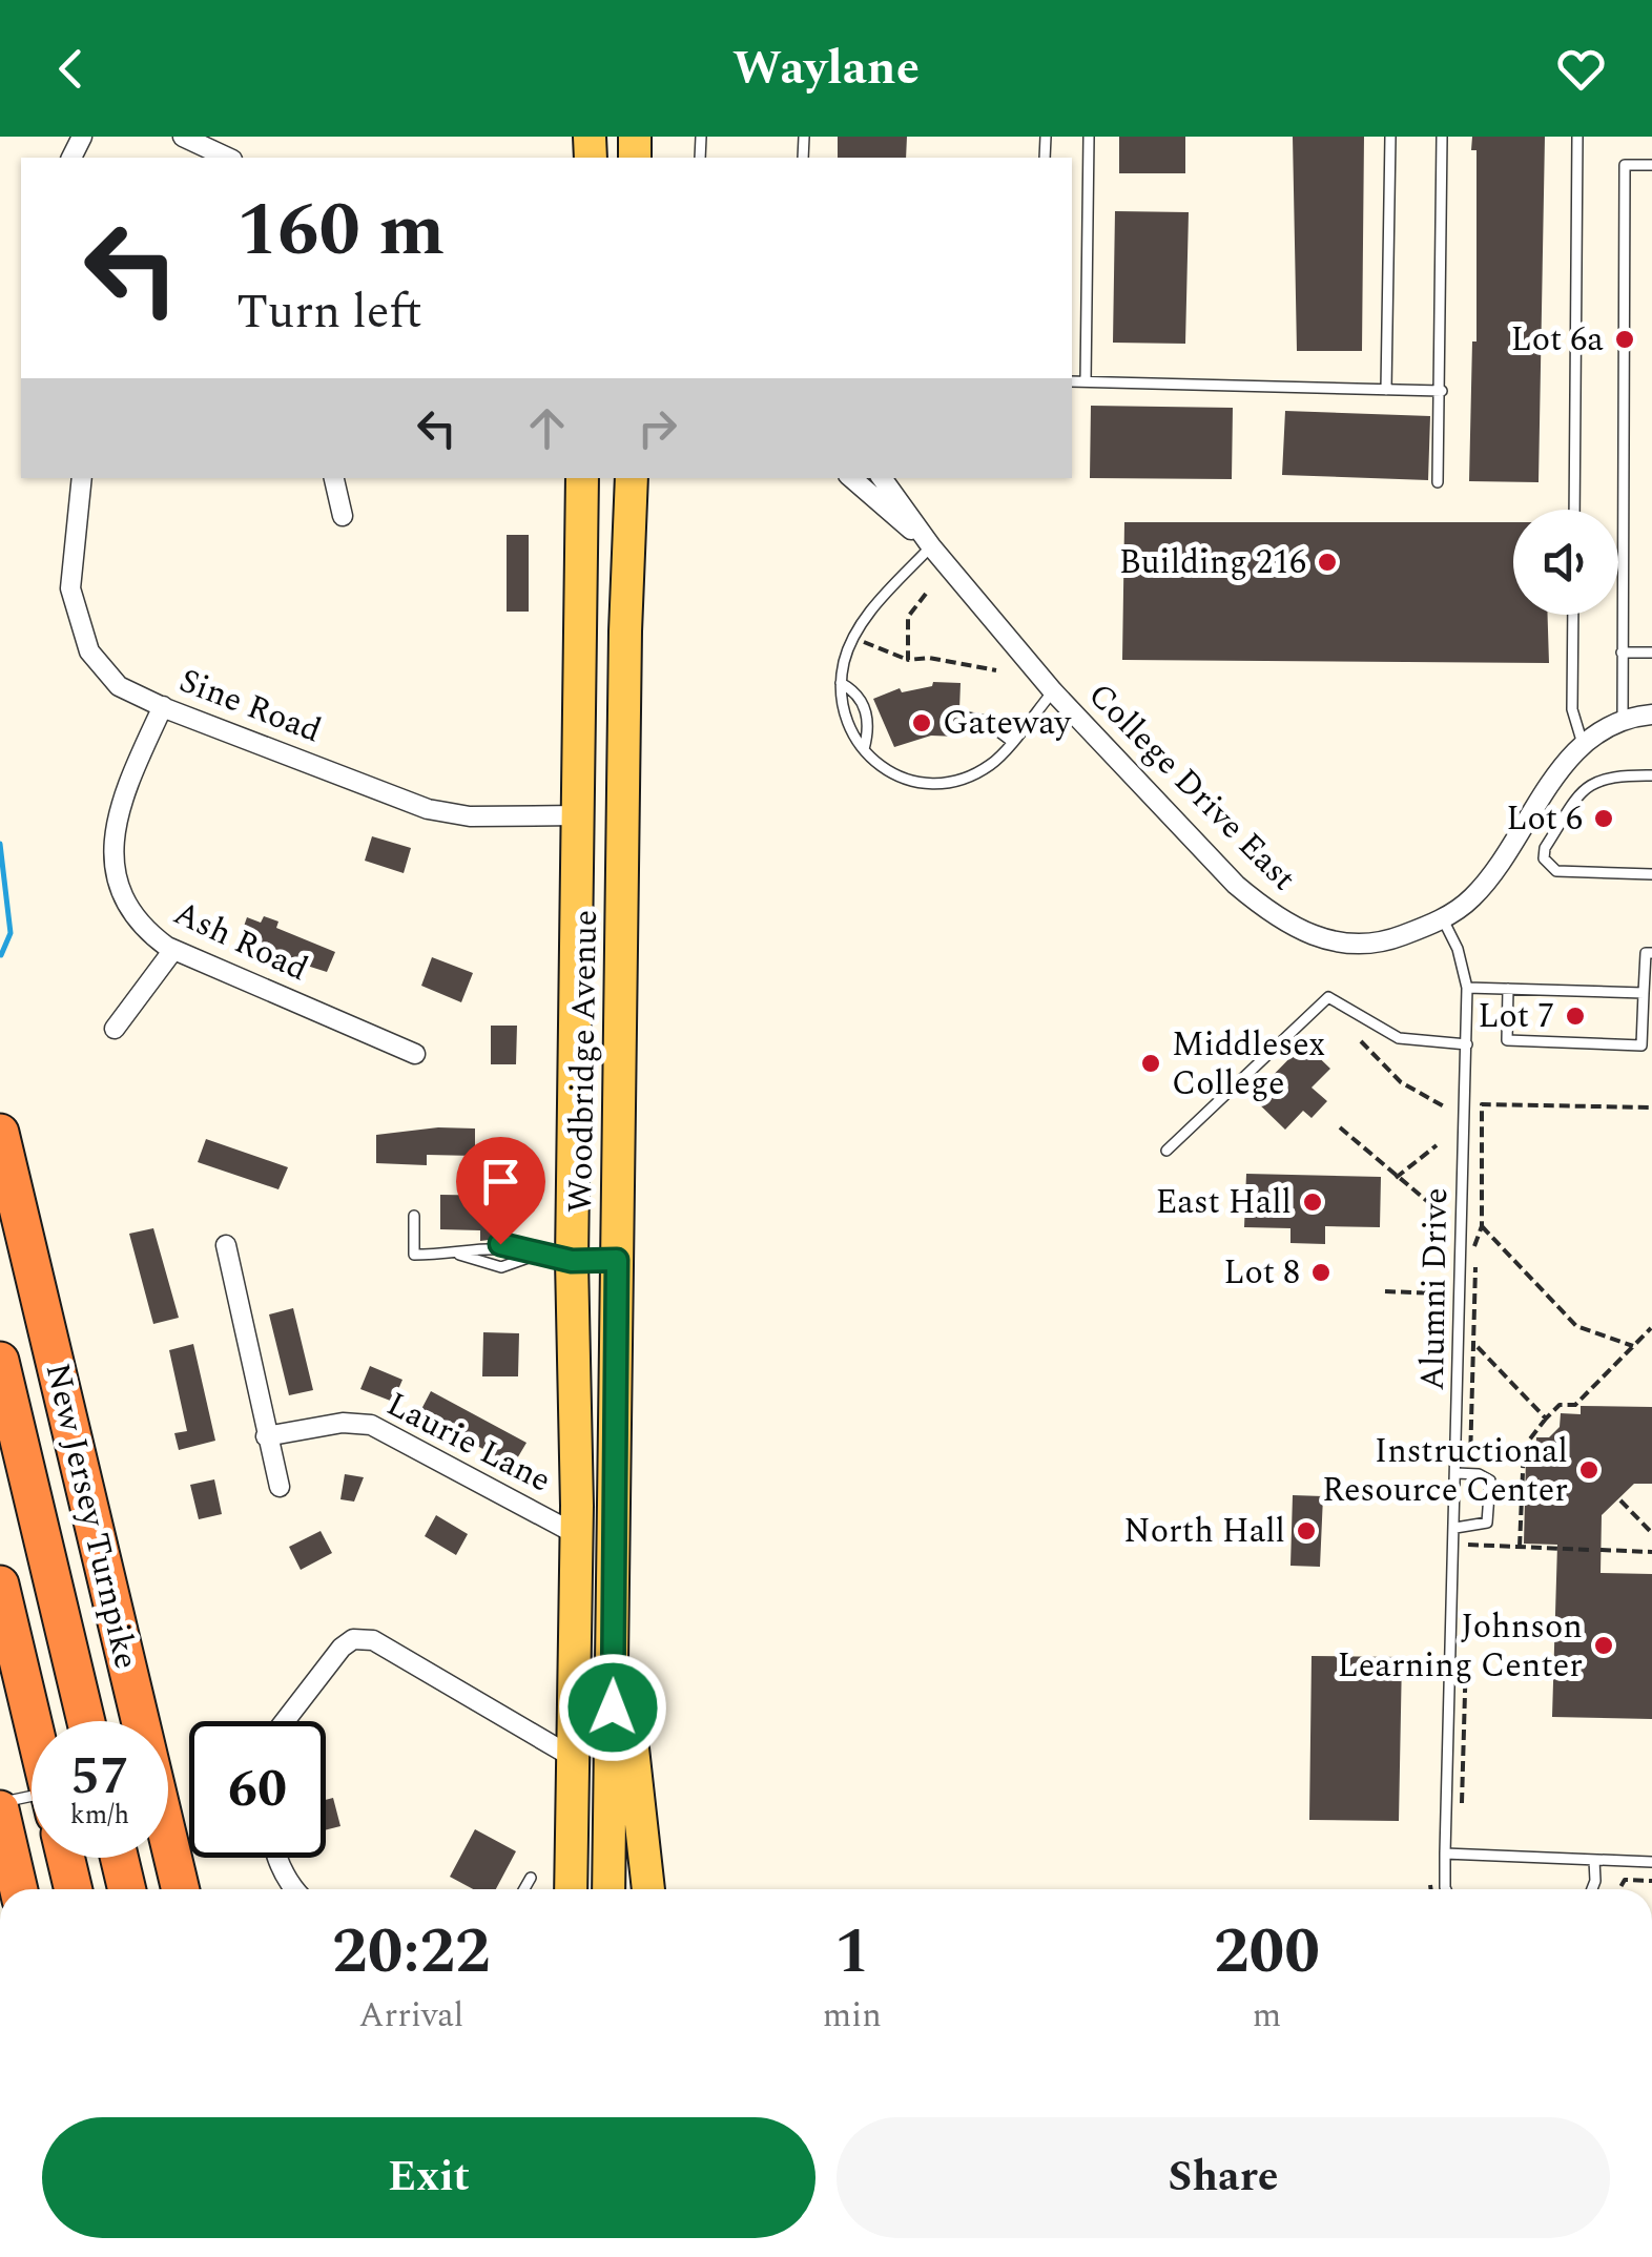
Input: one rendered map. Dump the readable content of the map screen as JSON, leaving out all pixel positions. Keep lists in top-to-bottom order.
{
  "streets": {
    "highway": ["New Jersey Turnpike"],
    "main road": ["Woodbridge Avenue"],
    "street": [
      "Sine Road",
      "College Drive East",
      "Ash Road",
      "Laurie Lane"
    ],
    "lane": ["Alumni Drive"]
  },
  "crossings": [
    ["Sine Road", "Ash Road"],
    ["Sine Road", "Woodbridge Avenue"],
    ["College Drive East", "Alumni Drive"],
    ["Woodbridge Avenue", "Laurie Lane"]
  ],
  "places": [
    "Lot 6a",
    "Building 216",
    "Gateway",
    "Lot 6",
    "Lot 7",
    "Middlesex College",
    "East Hall",
    "Lot 8",
    "Instructional Resource Center",
    "North Hall",
    "Johnson Learning Center"
  ],
  "page": {
    "header": "Waylane",
    "turn": ["160 m", "Turn left"],
    "speed": "57 km/h",
    "limit": "60",
    "eta": [
      "20:22",
      "Arrival",
      "1",
      "min",
      "200",
      "m"
    ],
    "buttons": ["Exit", "Share"]
  }
}
